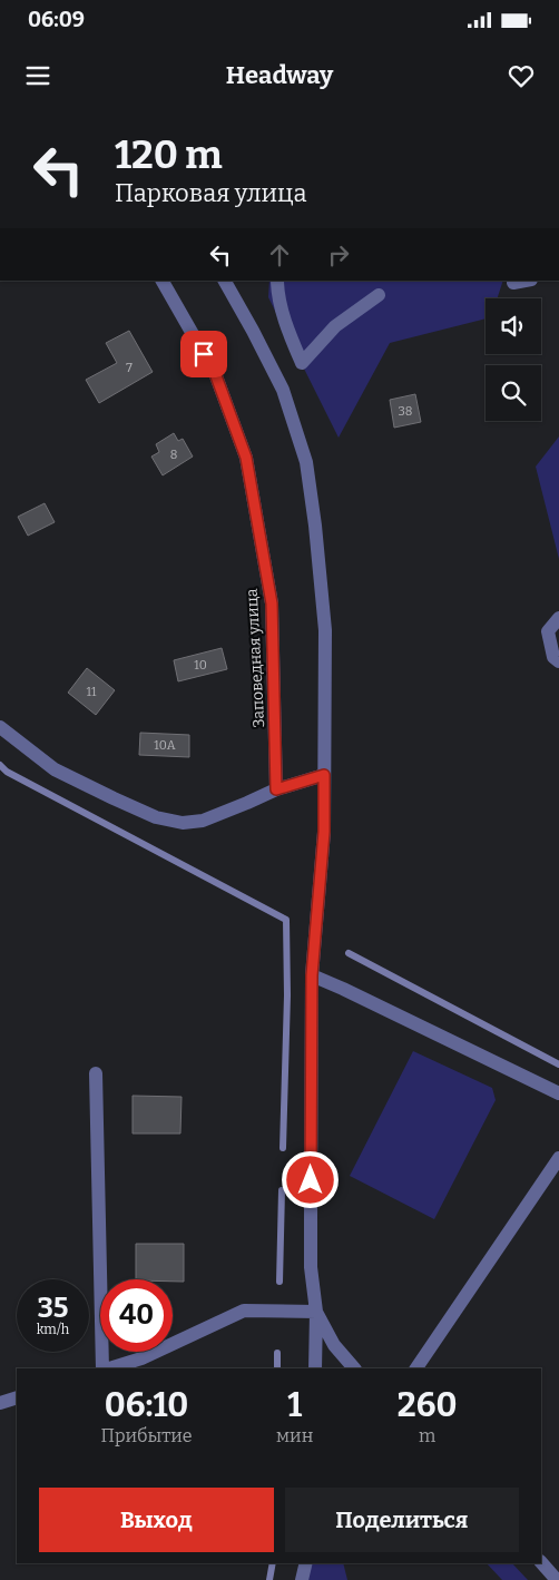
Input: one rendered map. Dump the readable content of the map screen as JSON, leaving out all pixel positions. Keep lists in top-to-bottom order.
{
  "streets": {
    "street": ["Заповедная улица"]
  },
  "house_numbers": [
    "7",
    "38",
    "8",
    "10",
    "11",
    "10А"
  ],
  "page": {
    "status": "06:09",
    "header": "Headway",
    "turn": ["120 m", "Парковая улица"],
    "speed": "35 km/h",
    "limit": "40",
    "eta": [
      "06:10",
      "Прибытие",
      "1",
      "мин",
      "260",
      "m"
    ],
    "buttons": ["Выход", "Поделиться"]
  }
}
